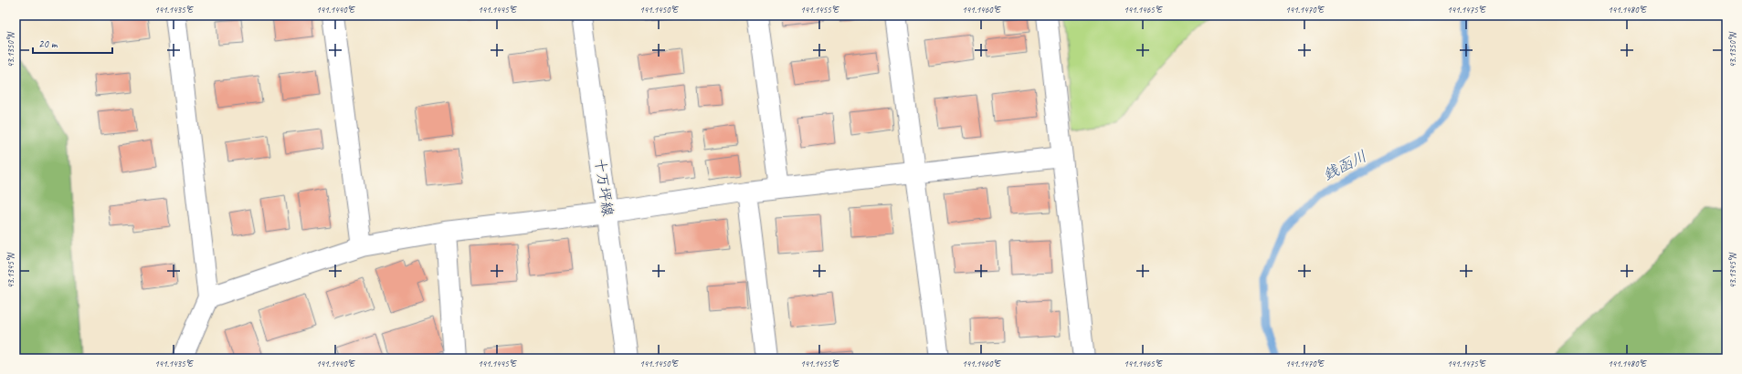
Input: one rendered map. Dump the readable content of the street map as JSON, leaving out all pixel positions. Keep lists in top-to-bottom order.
{
  "streets": {
    "street": ["十万坪線"]
  },
  "water": ["銭函川"],
  "scale_bar": "20 m",
  "coordinates": [
    "141.1435°E",
    "141.1440°E",
    "141.1445°E",
    "141.1450°E",
    "141.1455°E",
    "141.1460°E",
    "141.1465°E",
    "141.1470°E",
    "141.1475°E",
    "141.1480°E",
    "43.1350°N",
    "43.1345°N"
  ]
}
